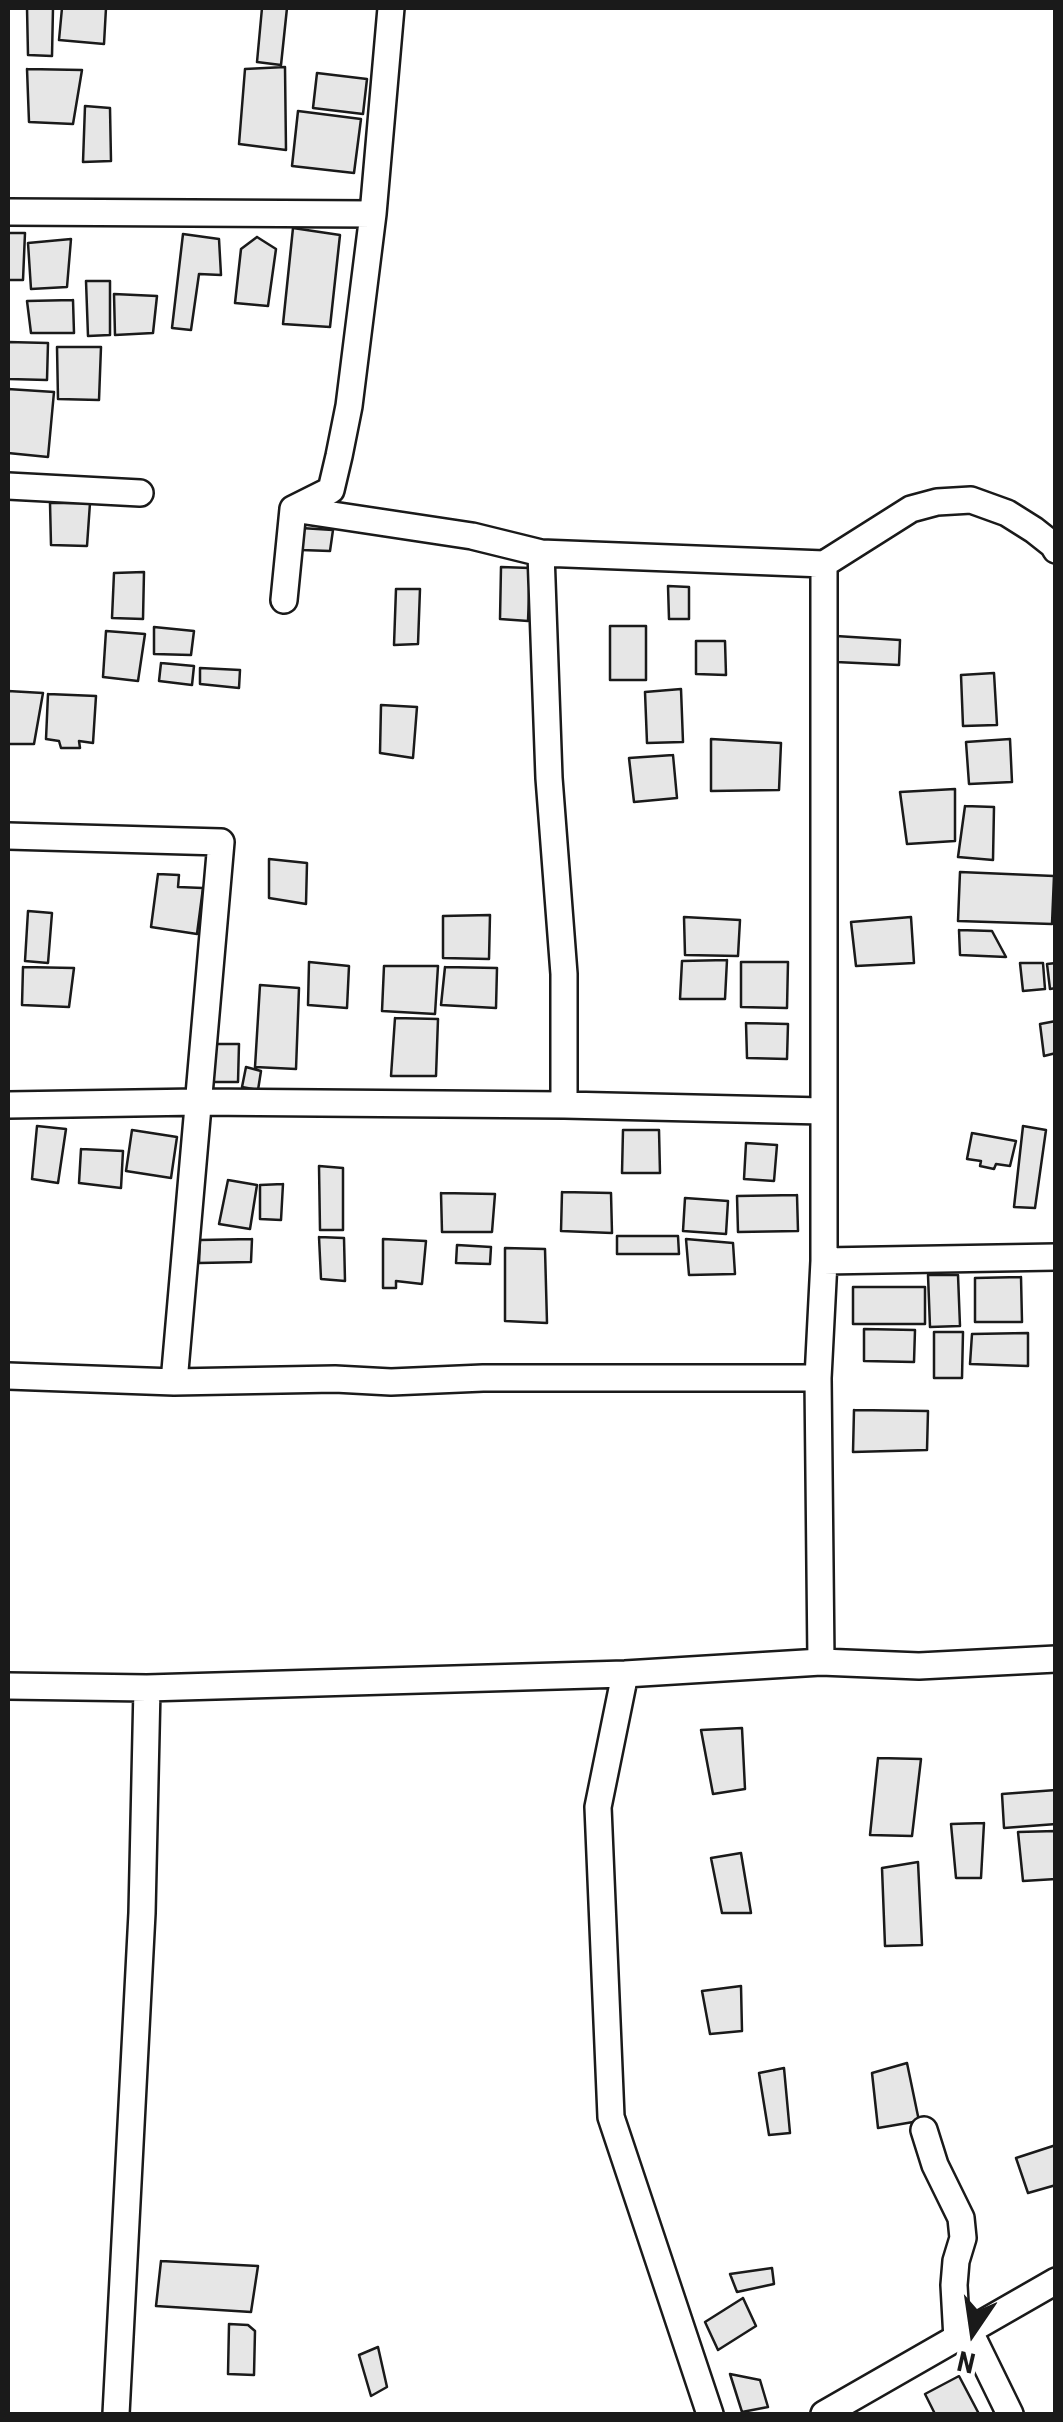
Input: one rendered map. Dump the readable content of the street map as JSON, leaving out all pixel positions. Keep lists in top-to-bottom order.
{
  "north": "bottom"
}
